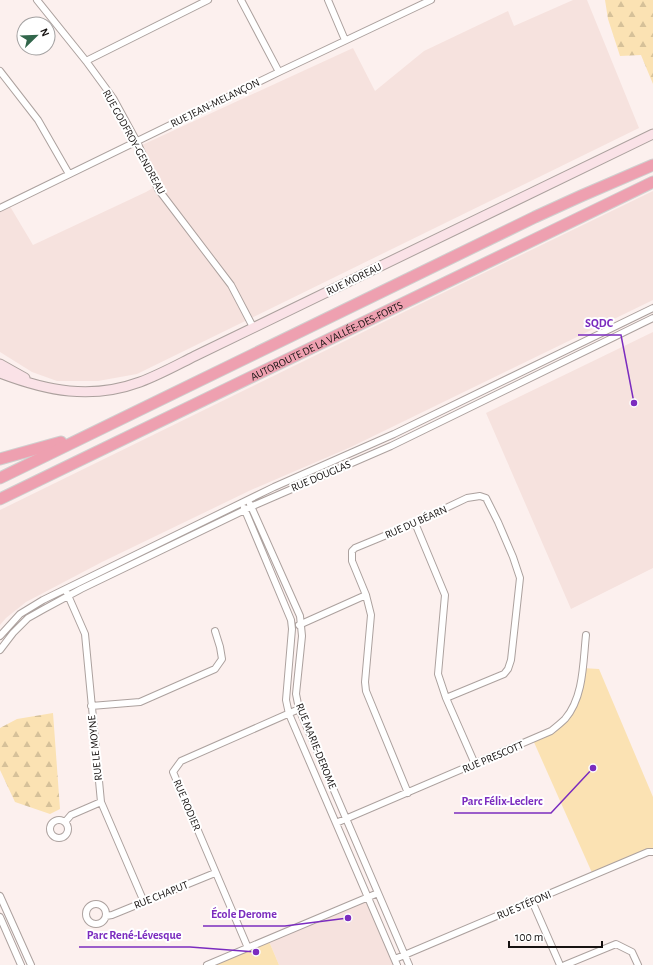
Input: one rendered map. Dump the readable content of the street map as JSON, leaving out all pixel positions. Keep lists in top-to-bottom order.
{
  "streets": {
    "highway": ["AUTOROUTE DE LA VALLÉE-DES-FORTS"],
    "street": [
      "RUE JEAN-MELANÇON",
      "RUE GODFROY-GENDREAU",
      "RUE MOREAU",
      "RUE DOUGLAS",
      "RUE DU BÉARN",
      "RUE MARIE-DEROME",
      "RUE LE MOYNE",
      "RUE PRESCOTT",
      "RUE RODIER",
      "RUE CHAPUT",
      "RUE STÉFONI"
    ]
  },
  "crossings": [
    ["RUE JEAN-MELANÇON", "RUE GODFROY-GENDREAU"],
    ["RUE GODFROY-GENDREAU", "RUE MOREAU"],
    ["RUE DOUGLAS", "RUE MARIE-DEROME"],
    ["RUE DOUGLAS", "RUE LE MOYNE"],
    ["RUE DU BÉARN", "RUE PRESCOTT"],
    ["RUE MARIE-DEROME", "RUE PRESCOTT"],
    ["RUE MARIE-DEROME", "RUE RODIER"],
    ["RUE MARIE-DEROME", "RUE STÉFONI"],
    ["RUE LE MOYNE", "RUE CHAPUT"],
    ["RUE RODIER", "RUE CHAPUT"]
  ],
  "places": [
    "SQDC",
    "Parc Félix-Leclerc",
    "École Derome",
    "Parc René-Lévesque"
  ],
  "scale_bar": "100 m",
  "north": "top right"
}
